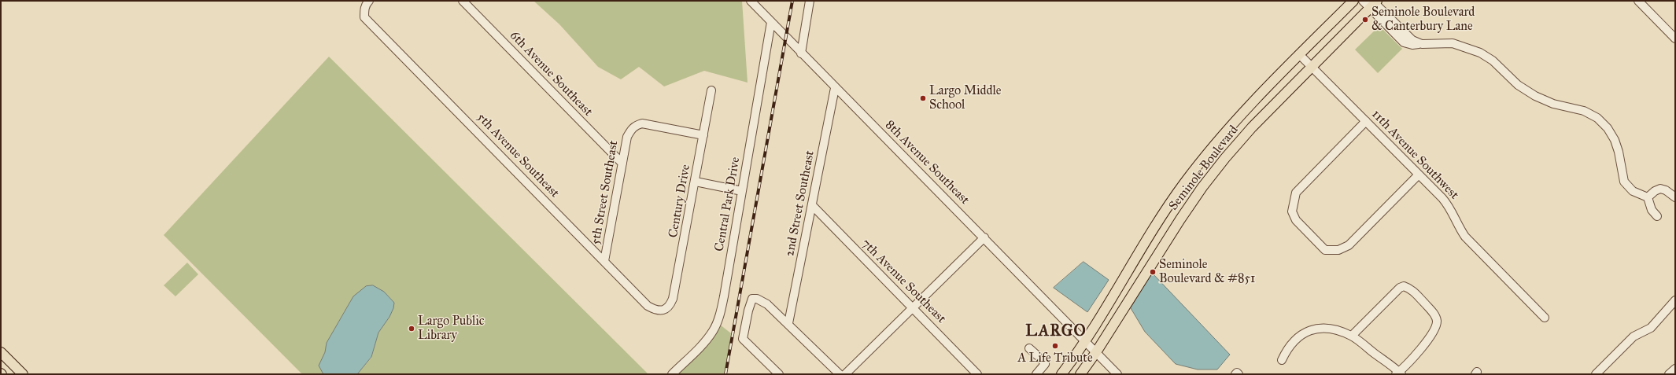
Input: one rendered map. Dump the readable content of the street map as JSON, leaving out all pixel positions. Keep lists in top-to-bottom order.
{
  "streets": {
    "main road": ["Seminole Boulevard"],
    "street": [
      "6th Avenue Southeast",
      "11th Avenue Southwest",
      "5th Avenue Southeast",
      "8th Avenue Southeast",
      "5th Street Southeast",
      "Century Drive",
      "2nd Street Southeast",
      "Central Park Drive",
      "7th Avenue Southeast"
    ]
  },
  "crossings": [
    ["6th Avenue Southeast", "5th Street Southeast"],
    ["11th Avenue Southwest", "Seminole Boulevard"],
    ["5th Avenue Southeast", "5th Street Southeast"],
    ["5th Avenue Southeast", "Century Drive"],
    ["8th Avenue Southeast", "Seminole Boulevard"],
    ["8th Avenue Southeast", "2nd Street Southeast"],
    ["8th Avenue Southeast", "Central Park Drive"],
    ["5th Street Southeast", "Century Drive"],
    ["2nd Street Southeast", "7th Avenue Southeast"]
  ],
  "districts": ["LARGO"],
  "places": [
    "Seminole Boulevard & Canterbury Lane",
    "Largo Middle School",
    "Seminole Boulevard & #851",
    "Largo Public Library",
    "A Life Tribute"
  ]
}
